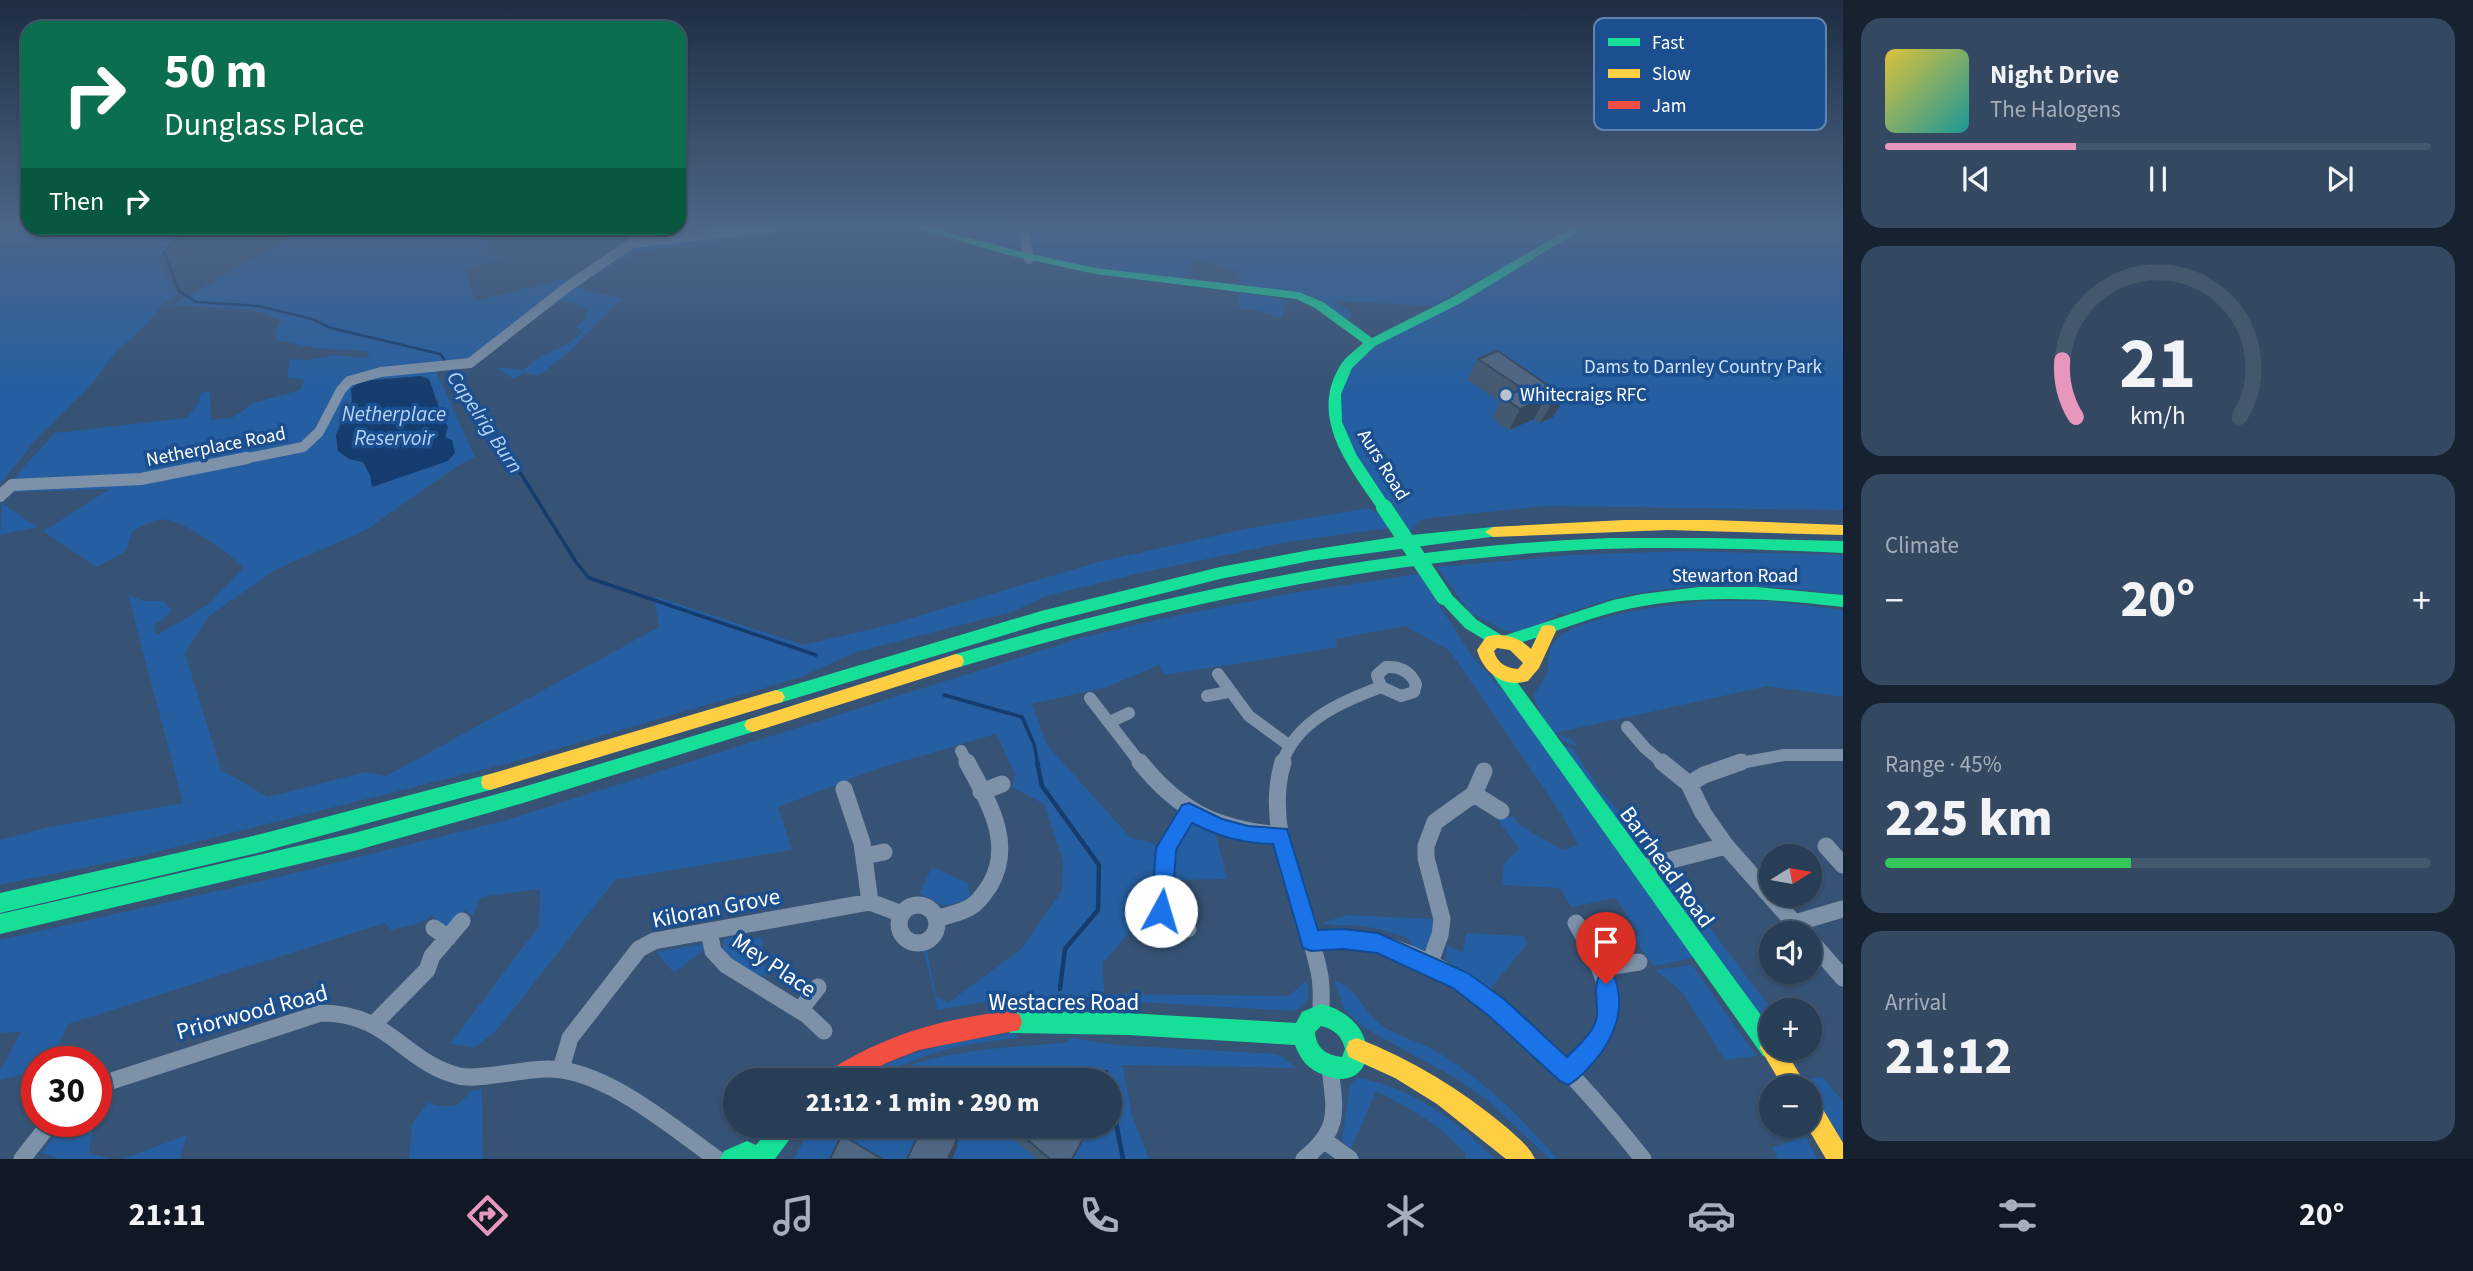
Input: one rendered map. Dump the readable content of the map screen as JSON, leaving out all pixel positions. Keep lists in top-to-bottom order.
{
  "streets": {
    "main road": [
      "Aurs Road",
      "Stewarton Road",
      "Barrhead Road",
      "Westacres Road"
    ],
    "street": [
      "Netherplace Road",
      "Kiloran Grove",
      "Mey Place",
      "Priorwood Road"
    ]
  },
  "crossings": [
    ["Aurs Road", "Stewarton Road"],
    ["Aurs Road", "Barrhead Road"],
    ["Stewarton Road", "Barrhead Road"],
    ["Kiloran Grove", "Mey Place"],
    ["Kiloran Grove", "Priorwood Road"]
  ],
  "water": ["Netherplace Reservoir", "Capelrig Burn"],
  "parks": ["Dams to Darnley Country Park"],
  "places": ["Whitecraigs RFC"],
  "legend": ["Fast", "Slow", "Jam"],
  "north": "right",
  "page": {
    "turn": ["50 m", "Dunglass Place"],
    "song": ["Night Drive", "The Halogens"],
    "then": "Then",
    "tile": [
      "Climate",
      ["Range · 45%", "225 km"],
      ["Arrival", "21:12"]
    ],
    "heat": ["−", "20°", "+"],
    "map_buttons": ["+", "−"],
    "limit": "30",
    "trip": "21:12 · 1 min · 290 m",
    "tabs": ["21:11", "20°"],
    "gauge": ["21", "km/h"]
  }
}
